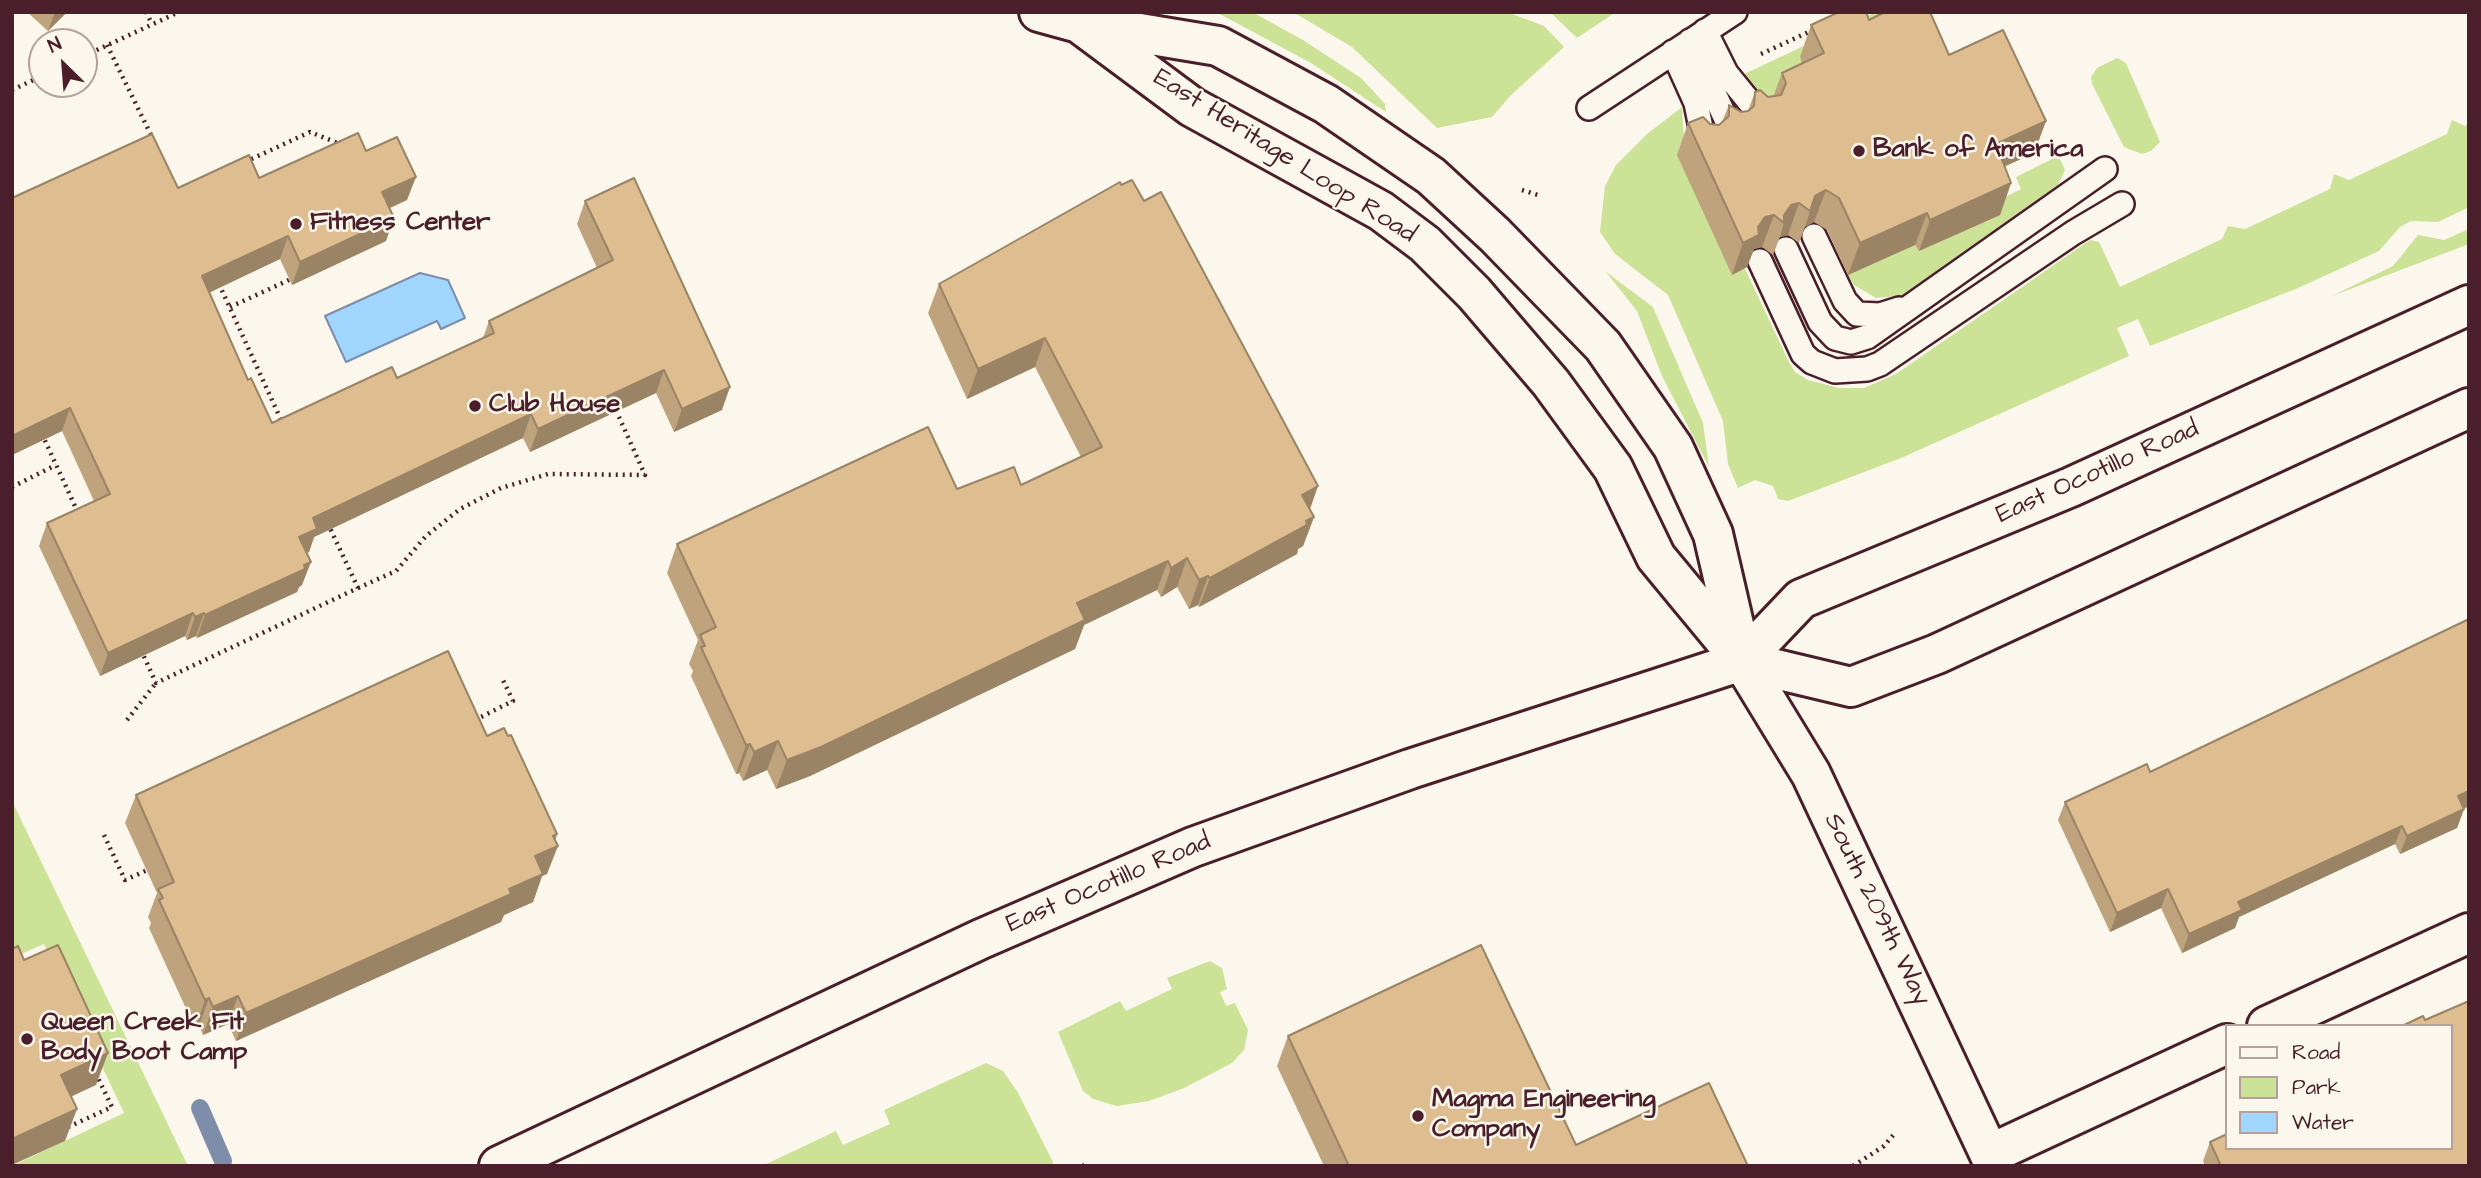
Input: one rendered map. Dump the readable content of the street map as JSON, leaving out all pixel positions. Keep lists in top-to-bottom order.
{
  "streets": {
    "street": ["East Heritage Loop Road", "East Ocotillo Road", "South 209th Way"]
  },
  "crossings": [
    ["East Heritage Loop Road", "East Ocotillo Road"],
    ["East Heritage Loop Road", "South 209th Way"],
    ["East Ocotillo Road", "South 209th Way"]
  ],
  "places": [
    "Bank of America",
    "Fitness Center",
    "Club House",
    "Queen Creek Fit Body Boot Camp",
    "Magma Engineering Company"
  ],
  "legend": ["Road", "Park", "Water"],
  "north": "top left"
}
